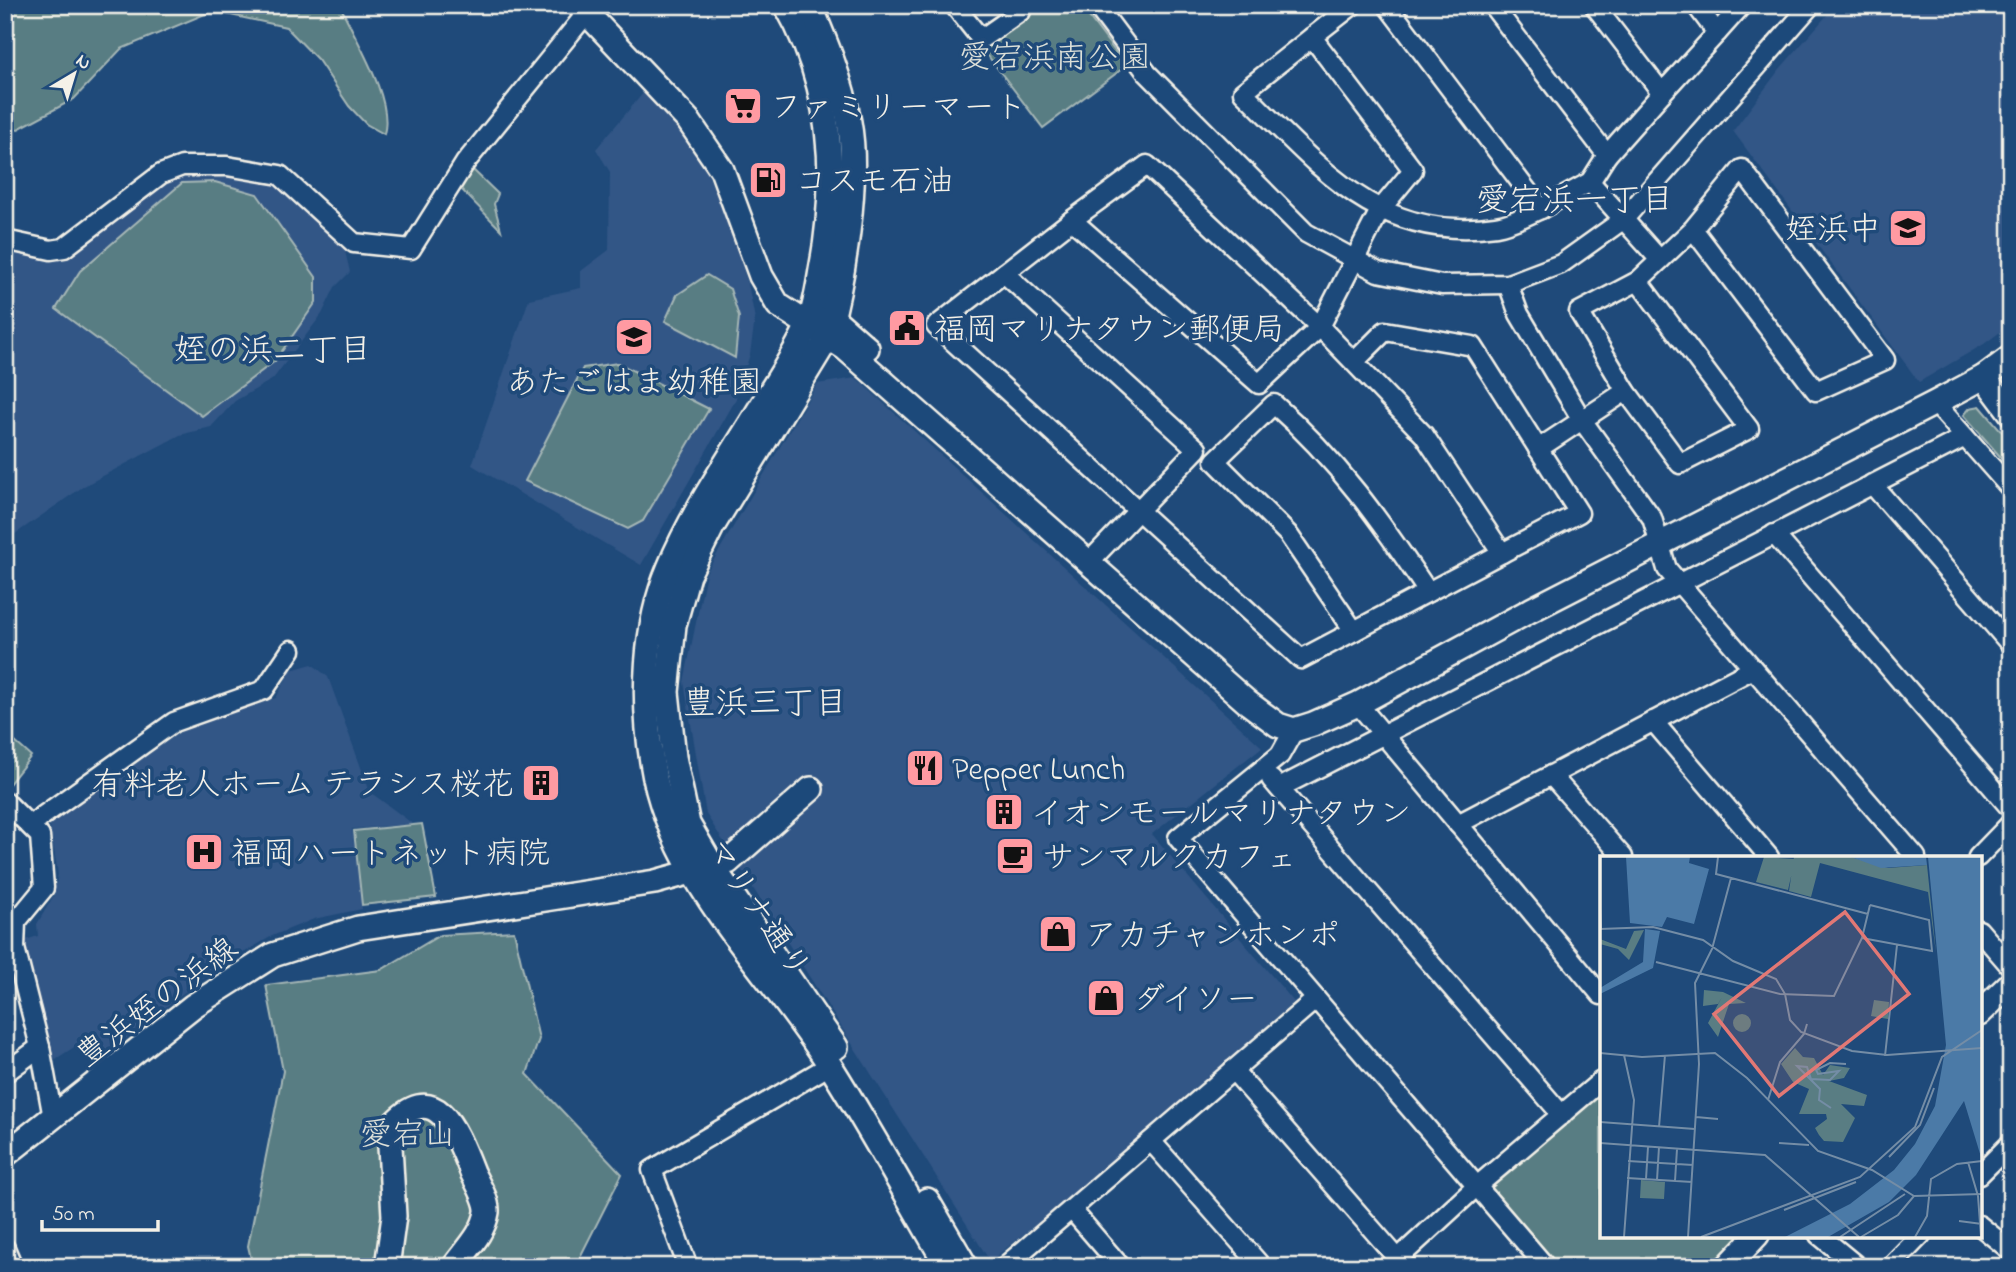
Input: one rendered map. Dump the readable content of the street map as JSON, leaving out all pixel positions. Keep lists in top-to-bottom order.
{
  "streets": {
    "street": ["マリナ通り", "豊浜姪の浜線"]
  },
  "crossings": [
    ["マリナ通り", "豊浜姪の浜線"]
  ],
  "districts": ["愛宕浜一丁目", "姪の浜二丁目", "豊浜三丁目"],
  "parks": ["愛宕浜南公園", "愛宕山"],
  "places": {
    "supermarket": ["ファミリーマート"],
    "fuel station": ["コスモ石油"],
    "school or university": ["姪浜中", "あたごはま幼稚園"],
    "public building": ["福岡マリナタウン郵便局"],
    "restaurant": ["Pepper Lunch"],
    "building": ["有料老人ホーム テラシス桜花", "イオンモールマリナタウン"],
    "hospital": ["福岡ハートネット病院"],
    "cafe": ["サンマルクカフェ"],
    "shop": ["アカチャンホンポ", "ダイソー"]
  },
  "scale_bar": "50 m",
  "north": "top right"
}
